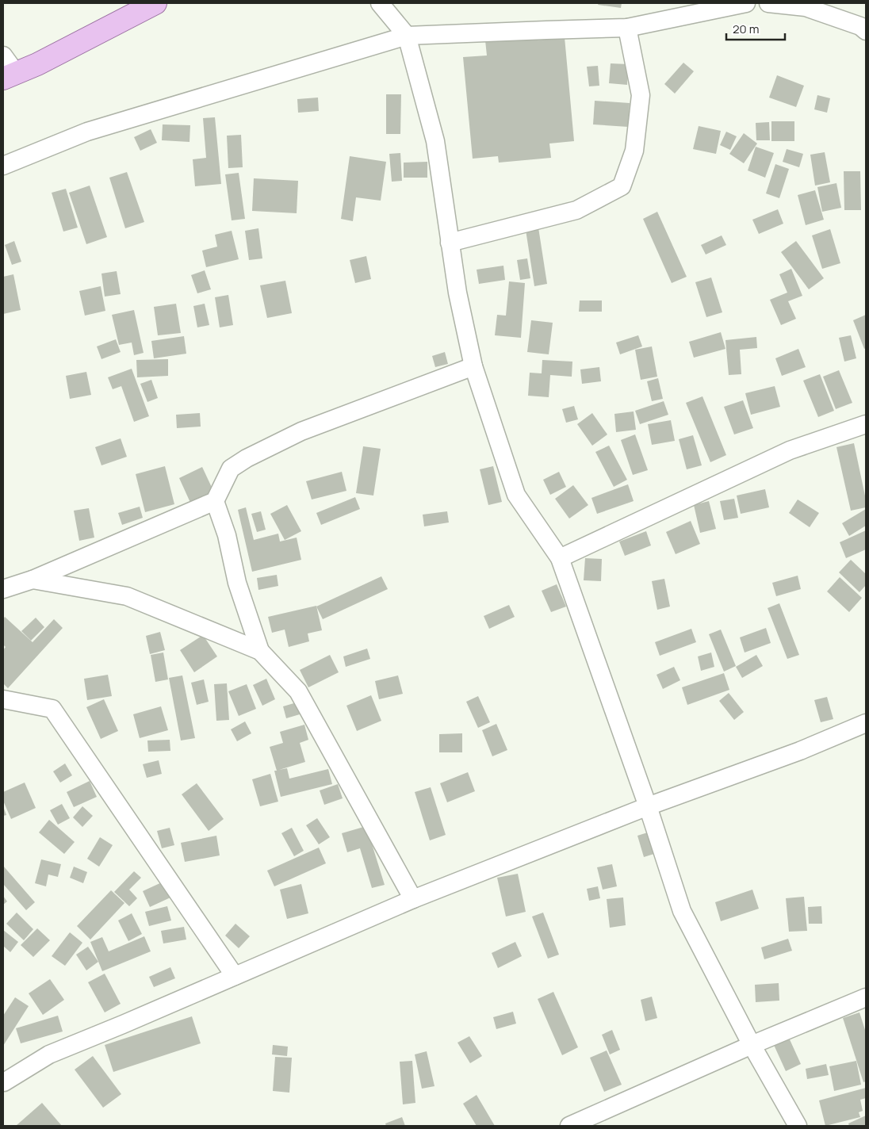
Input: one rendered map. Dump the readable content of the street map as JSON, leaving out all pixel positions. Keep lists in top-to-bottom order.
{
  "scale_bar": "20 m"
}
